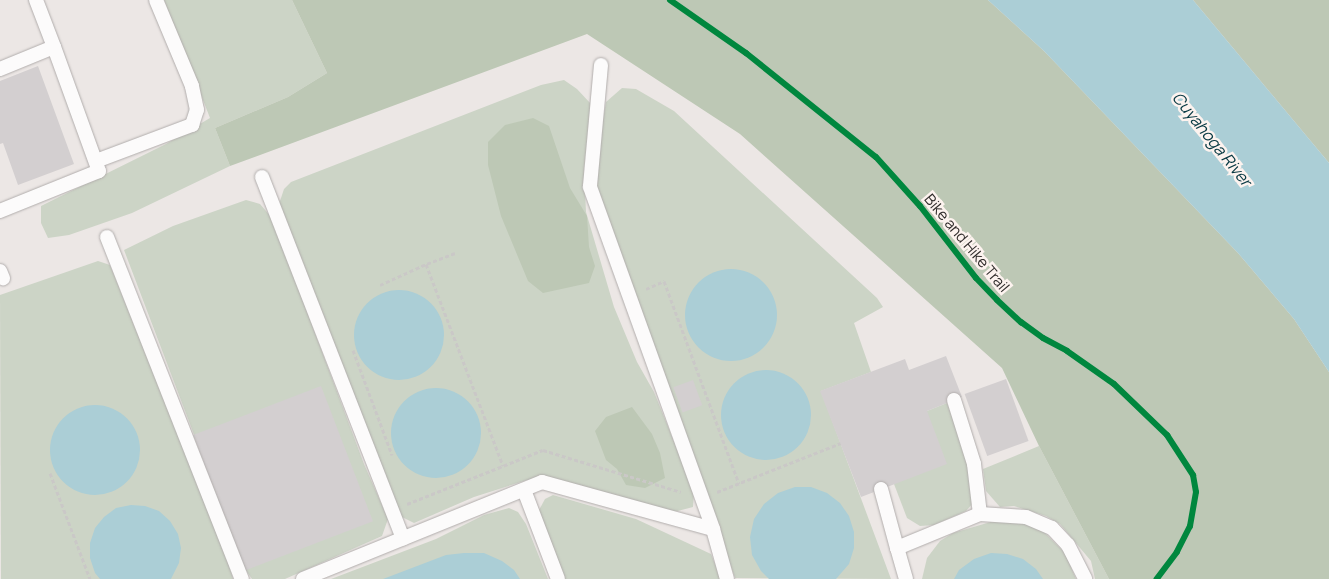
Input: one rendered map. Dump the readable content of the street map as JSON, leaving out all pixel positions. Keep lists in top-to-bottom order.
{
  "streets": {
    "cycle path": ["Bike and Hike Trail"]
  },
  "water": ["Cuyahoga River"]
}
